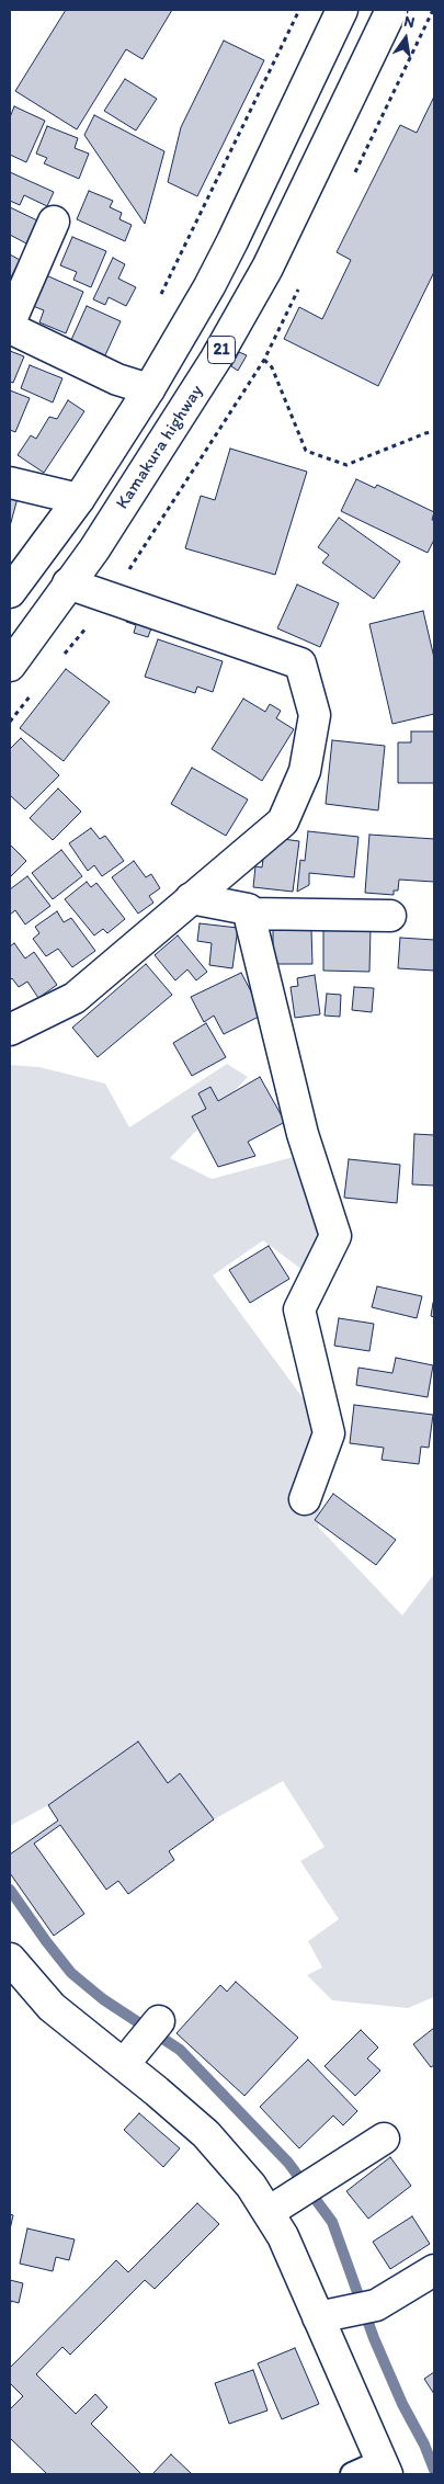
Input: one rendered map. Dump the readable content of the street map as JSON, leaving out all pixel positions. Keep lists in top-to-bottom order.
{
  "streets": {
    "street": ["21", "Kamakura highway"]
  },
  "north": "top"
}
